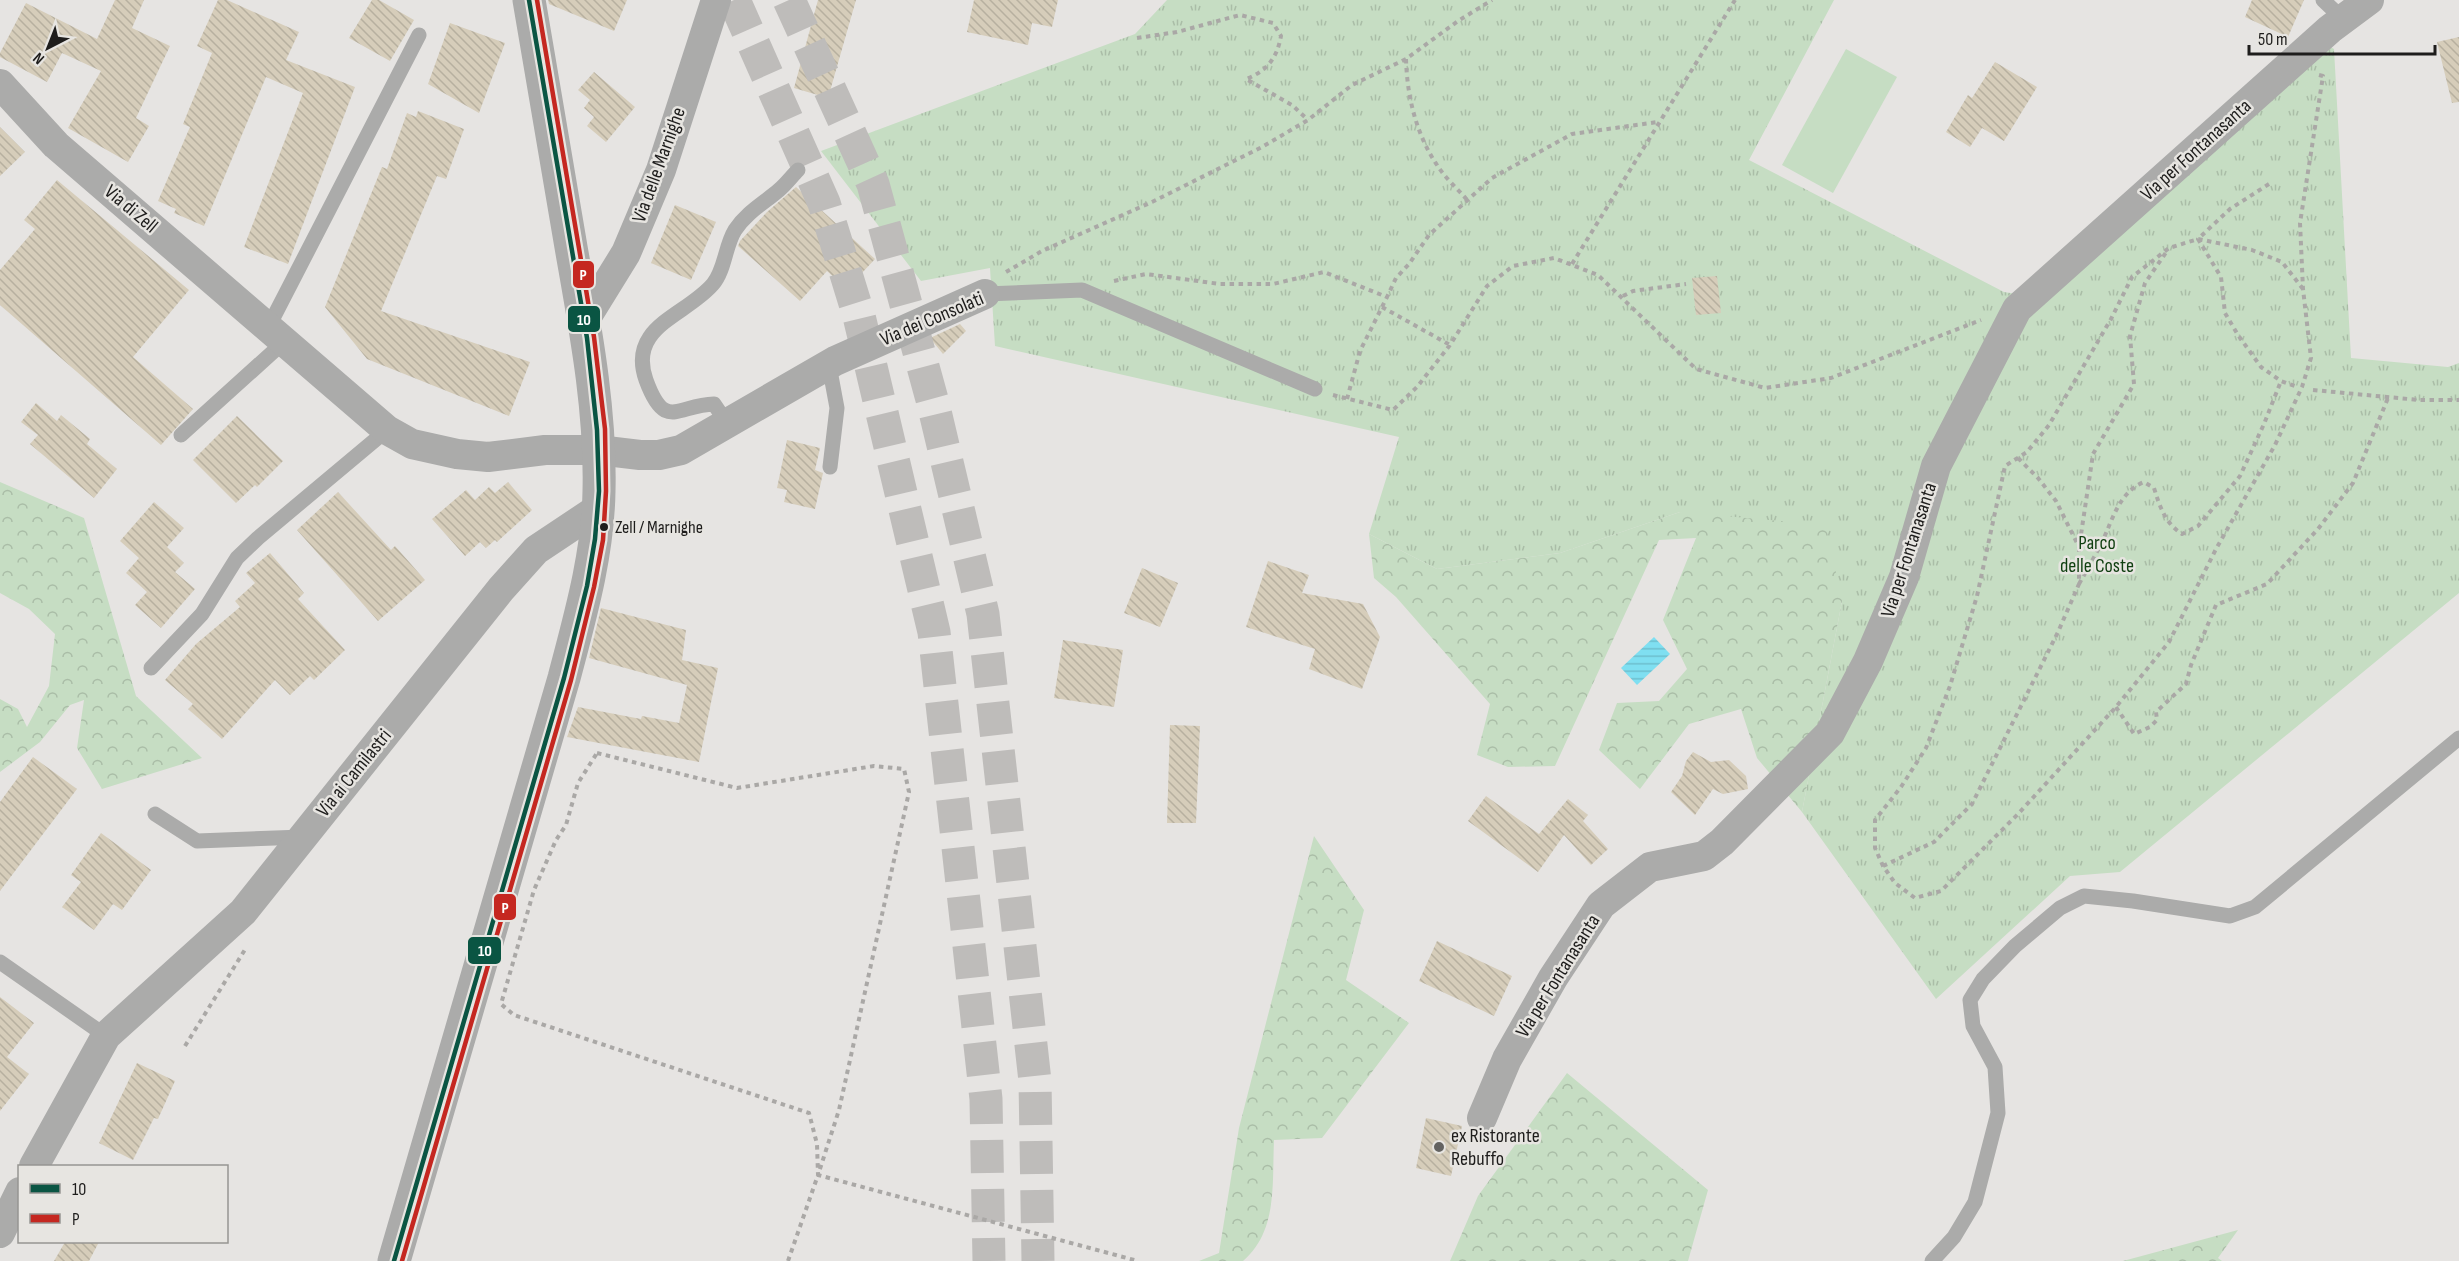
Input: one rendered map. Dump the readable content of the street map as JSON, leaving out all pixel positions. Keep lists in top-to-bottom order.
{
  "streets": {
    "street": [
      "Via per Fontanasanta",
      "Via delle Marnighe",
      "Via di Zell",
      "Via dei Consolati",
      "Via ai Camilastri"
    ]
  },
  "crossings": [
    ["Via di Zell", "Via dei Consolati"]
  ],
  "parks": ["Parco delle Coste"],
  "places": ["Zell / Marnighe", "ex Ristorante Rebuffo"],
  "lines": ["transit line 10", "transit line P"],
  "legend": ["10", "P"],
  "scale_bar": "50 m",
  "north": "bottom left"
}
